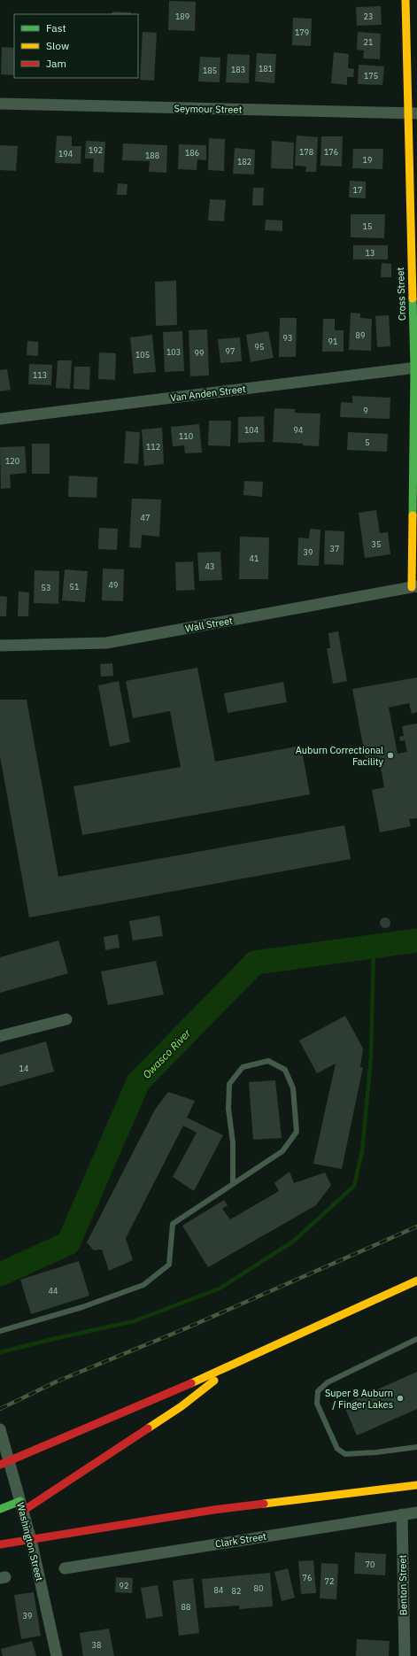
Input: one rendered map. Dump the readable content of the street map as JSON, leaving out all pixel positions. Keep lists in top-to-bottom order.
{
  "streets": {
    "main road": ["Cross Street"],
    "street": [
      "Seymour Street",
      "Van Anden Street",
      "Wall Street",
      "Clark Street",
      "Washington Street",
      "Benton Street"
    ]
  },
  "crossings": [
    ["Seymour Street", "Cross Street"],
    ["Cross Street", "Van Anden Street"],
    ["Cross Street", "Wall Street"],
    ["Clark Street", "Benton Street"]
  ],
  "water": ["Owasco River"],
  "places": ["Auburn Correctional Facility", "Super 8 Auburn / Finger Lakes"],
  "house_numbers": [
    "189",
    "23",
    "179",
    "21",
    "181",
    "183",
    "185",
    "175",
    "192",
    "178",
    "176",
    "186",
    "194",
    "188",
    "19",
    "182",
    "17",
    "15",
    "13",
    "89",
    "93",
    "91",
    "95",
    "97",
    "103",
    "99",
    "105",
    "113",
    "9",
    "104",
    "94",
    "110",
    "5",
    "112",
    "120",
    "47",
    "35",
    "37",
    "39",
    "41",
    "43",
    "49",
    "51",
    "53",
    "14",
    "44",
    "70",
    "76",
    "72",
    "92",
    "80",
    "84",
    "82",
    "88",
    "39",
    "38"
  ],
  "legend": ["Fast", "Slow", "Jam"]
}
